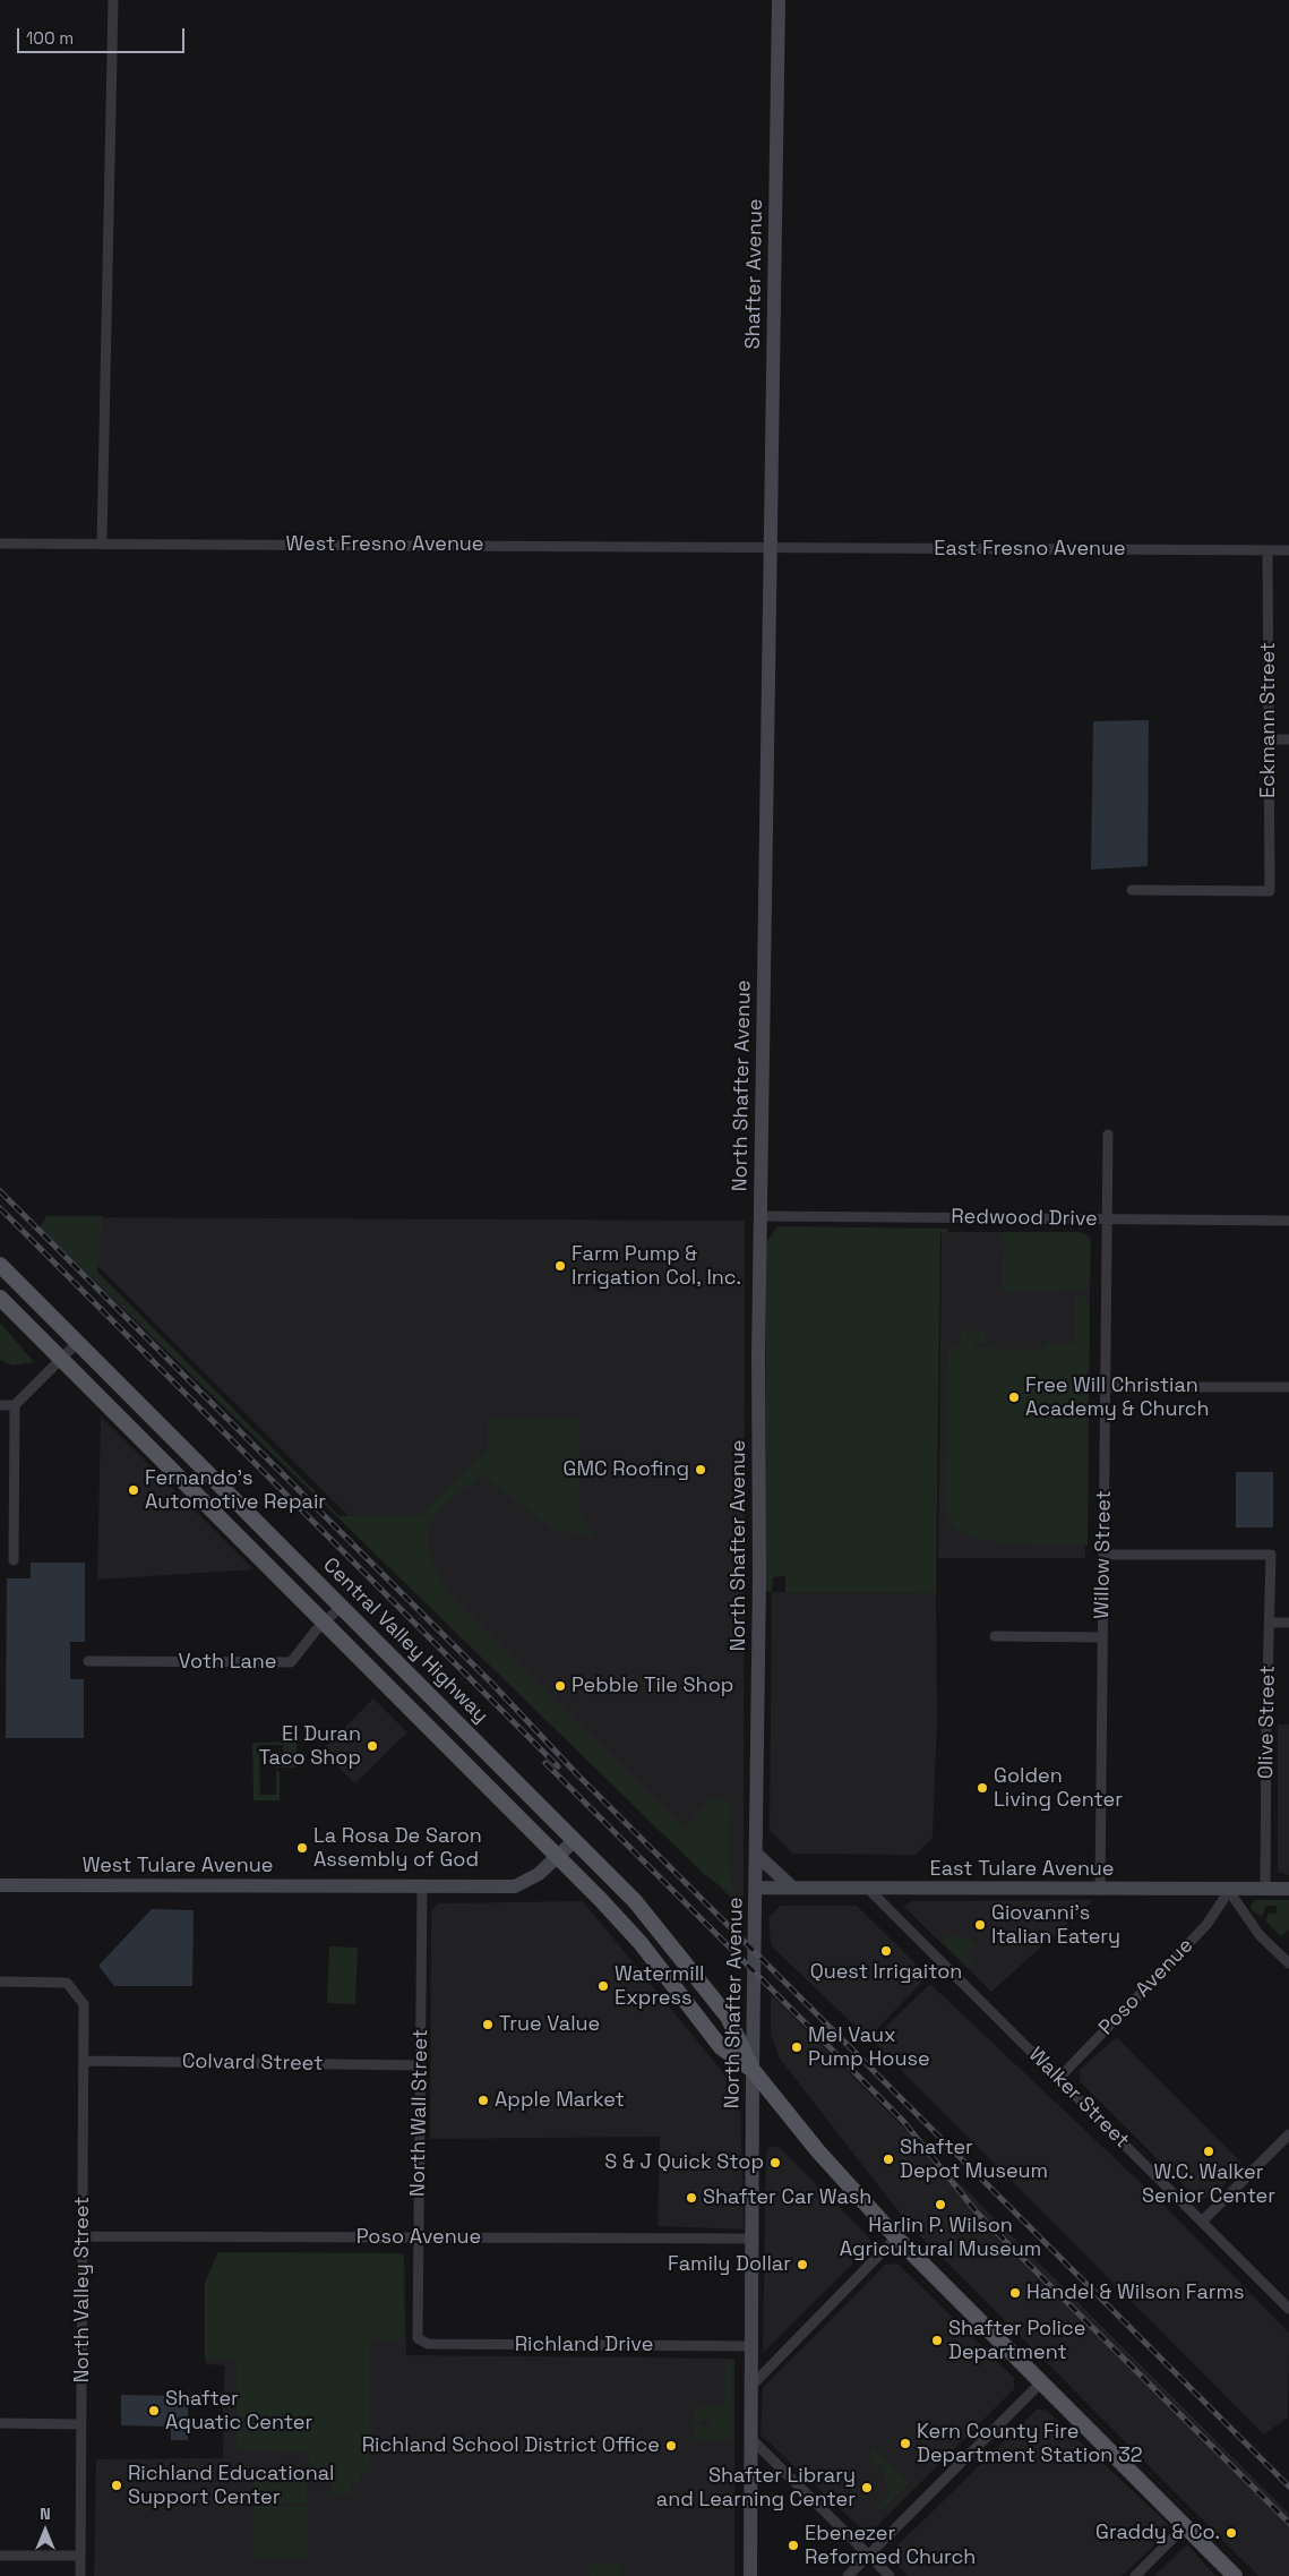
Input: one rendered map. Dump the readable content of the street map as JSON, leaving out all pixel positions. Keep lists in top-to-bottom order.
{
  "streets": {
    "main road": [
      "Shafter Avenue",
      "North Shafter Avenue",
      "Central Valley Highway",
      "West Tulare Avenue",
      "East Tulare Avenue"
    ],
    "street": [
      "West Fresno Avenue",
      "East Fresno Avenue",
      "Eckmann Street",
      "Redwood Drive",
      "Willow Street",
      "Voth Lane",
      "Olive Street",
      "Poso Avenue",
      "Colvard Street",
      "Walker Street",
      "North Wall Street",
      "North Valley Street",
      "Richland Drive"
    ]
  },
  "crossings": [
    ["Shafter Avenue", "West Fresno Avenue"],
    ["Shafter Avenue", "East Fresno Avenue"],
    ["Shafter Avenue", "North Shafter Avenue"],
    ["West Fresno Avenue", "East Fresno Avenue"],
    ["West Fresno Avenue", "North Shafter Avenue"],
    ["East Fresno Avenue", "Eckmann Street"],
    ["East Fresno Avenue", "North Shafter Avenue"],
    ["North Shafter Avenue", "Redwood Drive"],
    ["North Shafter Avenue", "Central Valley Highway"],
    ["North Shafter Avenue", "East Tulare Avenue"],
    ["North Shafter Avenue", "Poso Avenue"],
    ["North Shafter Avenue", "Richland Drive"],
    ["Redwood Drive", "Willow Street"],
    ["Willow Street", "Olive Street"],
    ["Willow Street", "East Tulare Avenue"],
    ["Central Valley Highway", "Voth Lane"],
    ["Central Valley Highway", "West Tulare Avenue"],
    ["Olive Street", "East Tulare Avenue"],
    ["West Tulare Avenue", "North Wall Street"],
    ["East Tulare Avenue", "Poso Avenue"],
    ["East Tulare Avenue", "Walker Street"],
    ["Poso Avenue", "Walker Street"],
    ["Poso Avenue", "North Wall Street"],
    ["Poso Avenue", "North Valley Street"],
    ["Colvard Street", "North Wall Street"],
    ["Colvard Street", "North Valley Street"],
    ["North Wall Street", "Richland Drive"]
  ],
  "places": [
    "Farm Pump & Irrigation Col, Inc.",
    "Free Will Christian Academy & Church",
    "GMC Roofing",
    "Fernando's Automotive Repair",
    "Pebble Tile Shop",
    "El Duran Taco Shop",
    "Golden Living Center",
    "La Rosa De Saron Assembly of God",
    "Giovanni's Italian Eatery",
    "Quest Irrigaiton",
    "Watermill Express",
    "True Value",
    "Mel Vaux Pump House",
    "Apple Market",
    "W.C. Walker Senior Center",
    "Shafter Depot Museum",
    "S & J Quick Stop",
    "Shafter Car Wash",
    "Harlin P. Wilson Agricultural Museum",
    "Family Dollar",
    "Handel & Wilson Farms",
    "Shafter Police Department",
    "Shafter Aquatic Center",
    "Kern County Fire Department Station 32",
    "Richland School District Office",
    "Richland Educational Support Center",
    "Shafter Library and Learning Center",
    "Graddy & Co.",
    "Ebenezer Reformed Church"
  ],
  "scale_bar": "100 m",
  "north": "top"
}
